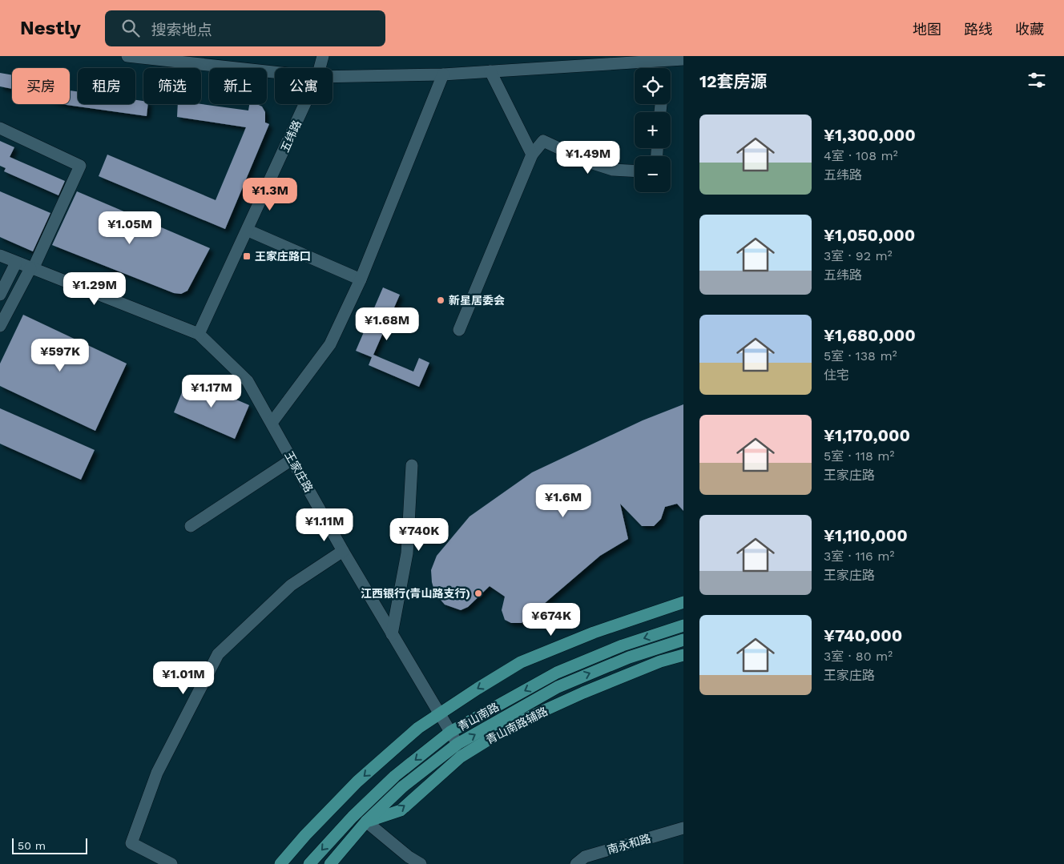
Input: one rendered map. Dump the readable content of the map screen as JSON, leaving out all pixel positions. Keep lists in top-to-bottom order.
{
  "streets": {
    "main road": ["青山南路", "青山南路辅路"],
    "street": ["五纬路", "王家庄路", "南永和路"]
  },
  "crossings": [
    ["五纬路", "王家庄路"],
    ["王家庄路", "青山南路"],
    ["青山南路", "青山南路辅路"]
  ],
  "places": {
    "transit": ["王家庄路口"],
    "other": ["新星居委会", "江西银行(青山路支行)"]
  },
  "scale_bar": "50 m",
  "page": {
    "header": "Nestly",
    "search": "搜索地点",
    "nav": ["地图", "路线", "收藏"],
    "heading": "12套房源",
    "map_buttons": ["+", "−"],
    "chip": [
      "买房",
      "租房",
      "筛选",
      "新上",
      "公寓"
    ],
    "list": [
      {
        "name": "¥1,300,000",
        "note": "4室 · 108 m² · 五纬路"
      },
      {
        "name": "¥1,050,000",
        "note": "3室 · 92 m² · 五纬路"
      },
      {
        "name": "¥1,680,000",
        "note": "5室 · 138 m² · 住宅"
      },
      {
        "name": "¥1,170,000",
        "note": "5室 · 118 m² · 王家庄路"
      },
      {
        "name": "¥1,110,000",
        "note": "3室 · 116 m² · 王家庄路"
      },
      {
        "name": "¥740,000",
        "note": "3室 · 80 m² · 王家庄路"
      }
    ],
    "price": [
      "¥1.49M",
      "¥1.3M",
      "¥1.05M",
      "¥1.29M",
      "¥1.68M",
      "¥597K",
      "¥1.17M",
      "¥1.6M",
      "¥1.11M",
      "¥740K",
      "¥674K",
      "¥1.01M"
    ],
    "scale": "50 m"
  }
}
